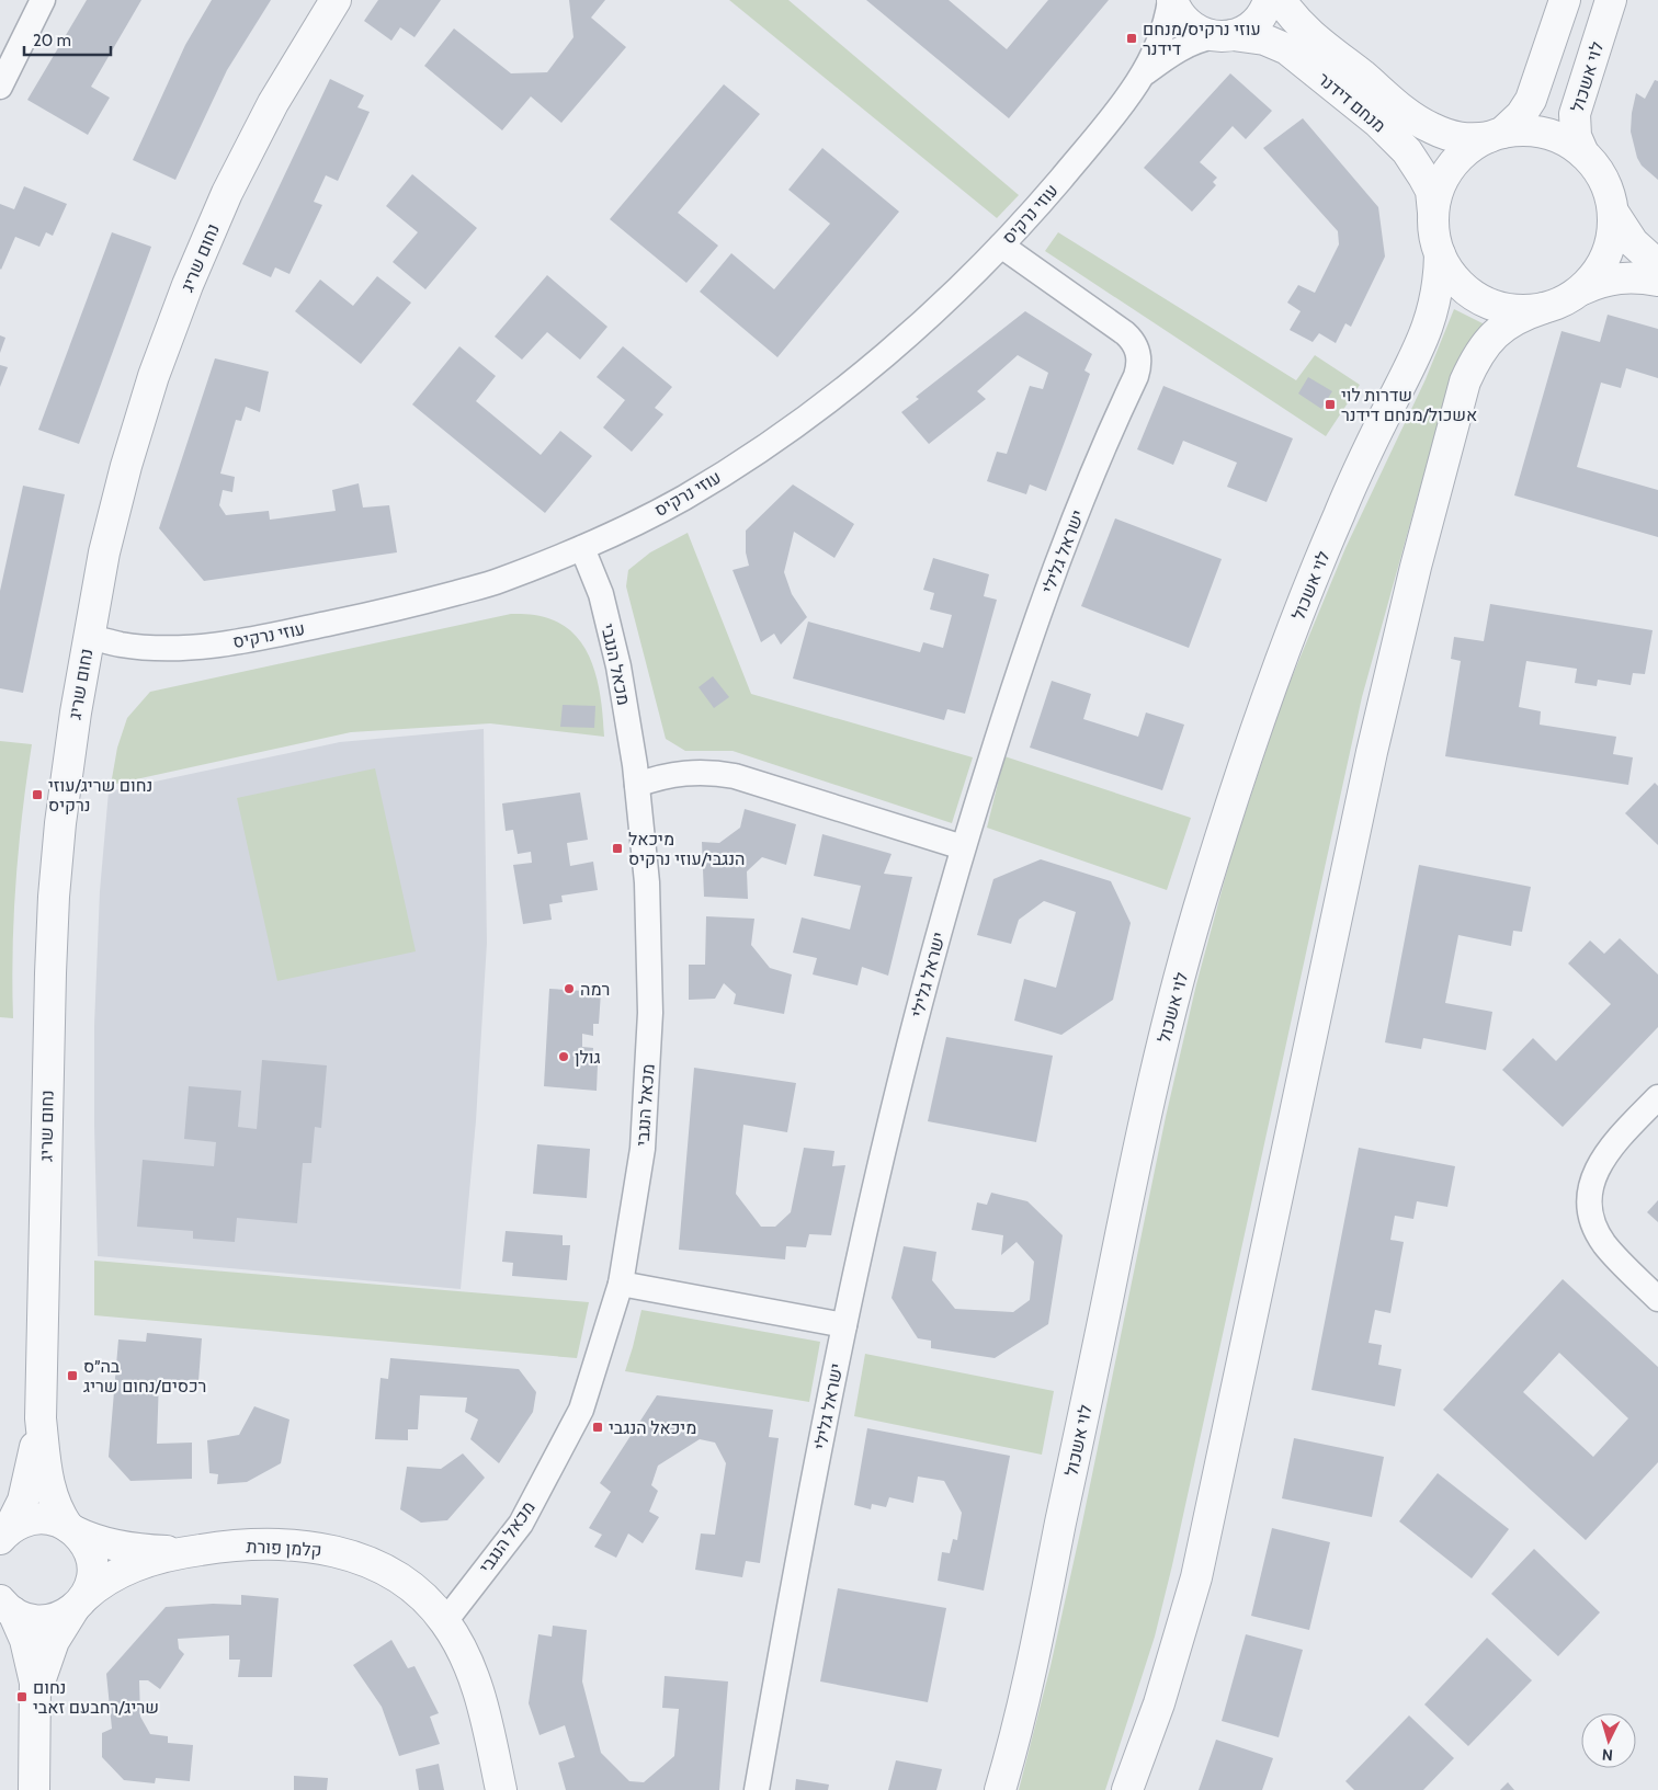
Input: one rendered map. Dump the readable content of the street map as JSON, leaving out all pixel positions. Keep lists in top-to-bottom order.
{
  "streets": {
    "street": [
      "לוי אשכול",
      "מנחם דידנר",
      "עוזי נרקיס",
      "נחום שריג",
      "ישראל גלילי",
      "מכאל הנגבי",
      "קלמן פורת"
    ]
  },
  "crossings": [
    ["לוי אשכול", "מנחם דידנר"],
    ["מנחם דידנר", "עוזי נרקיס"],
    ["עוזי נרקיס", "נחום שריג"],
    ["עוזי נרקיס", "ישראל גלילי"],
    ["עוזי נרקיס", "מכאל הנגבי"],
    ["נחום שריג", "קלמן פורת"],
    ["מכאל הנגבי", "קלמן פורת"]
  ],
  "places": {
    "transit": [
      "עוזי נרקיס/מנחם דידנר",
      "שדרות לוי אשכול/מנחם דידנר",
      "נחום שריג/עוזי נרקיס",
      "מיכאל הנגבי/עוזי נרקיס",
      "בה״ס רכסים/נחום שריג",
      "מיכאל הנגבי",
      "נחום שריג/רחבעם זאבי"
    ],
    "other": ["רמה", "גולן"]
  },
  "scale_bar": "20 m",
  "north": "bottom"
}
